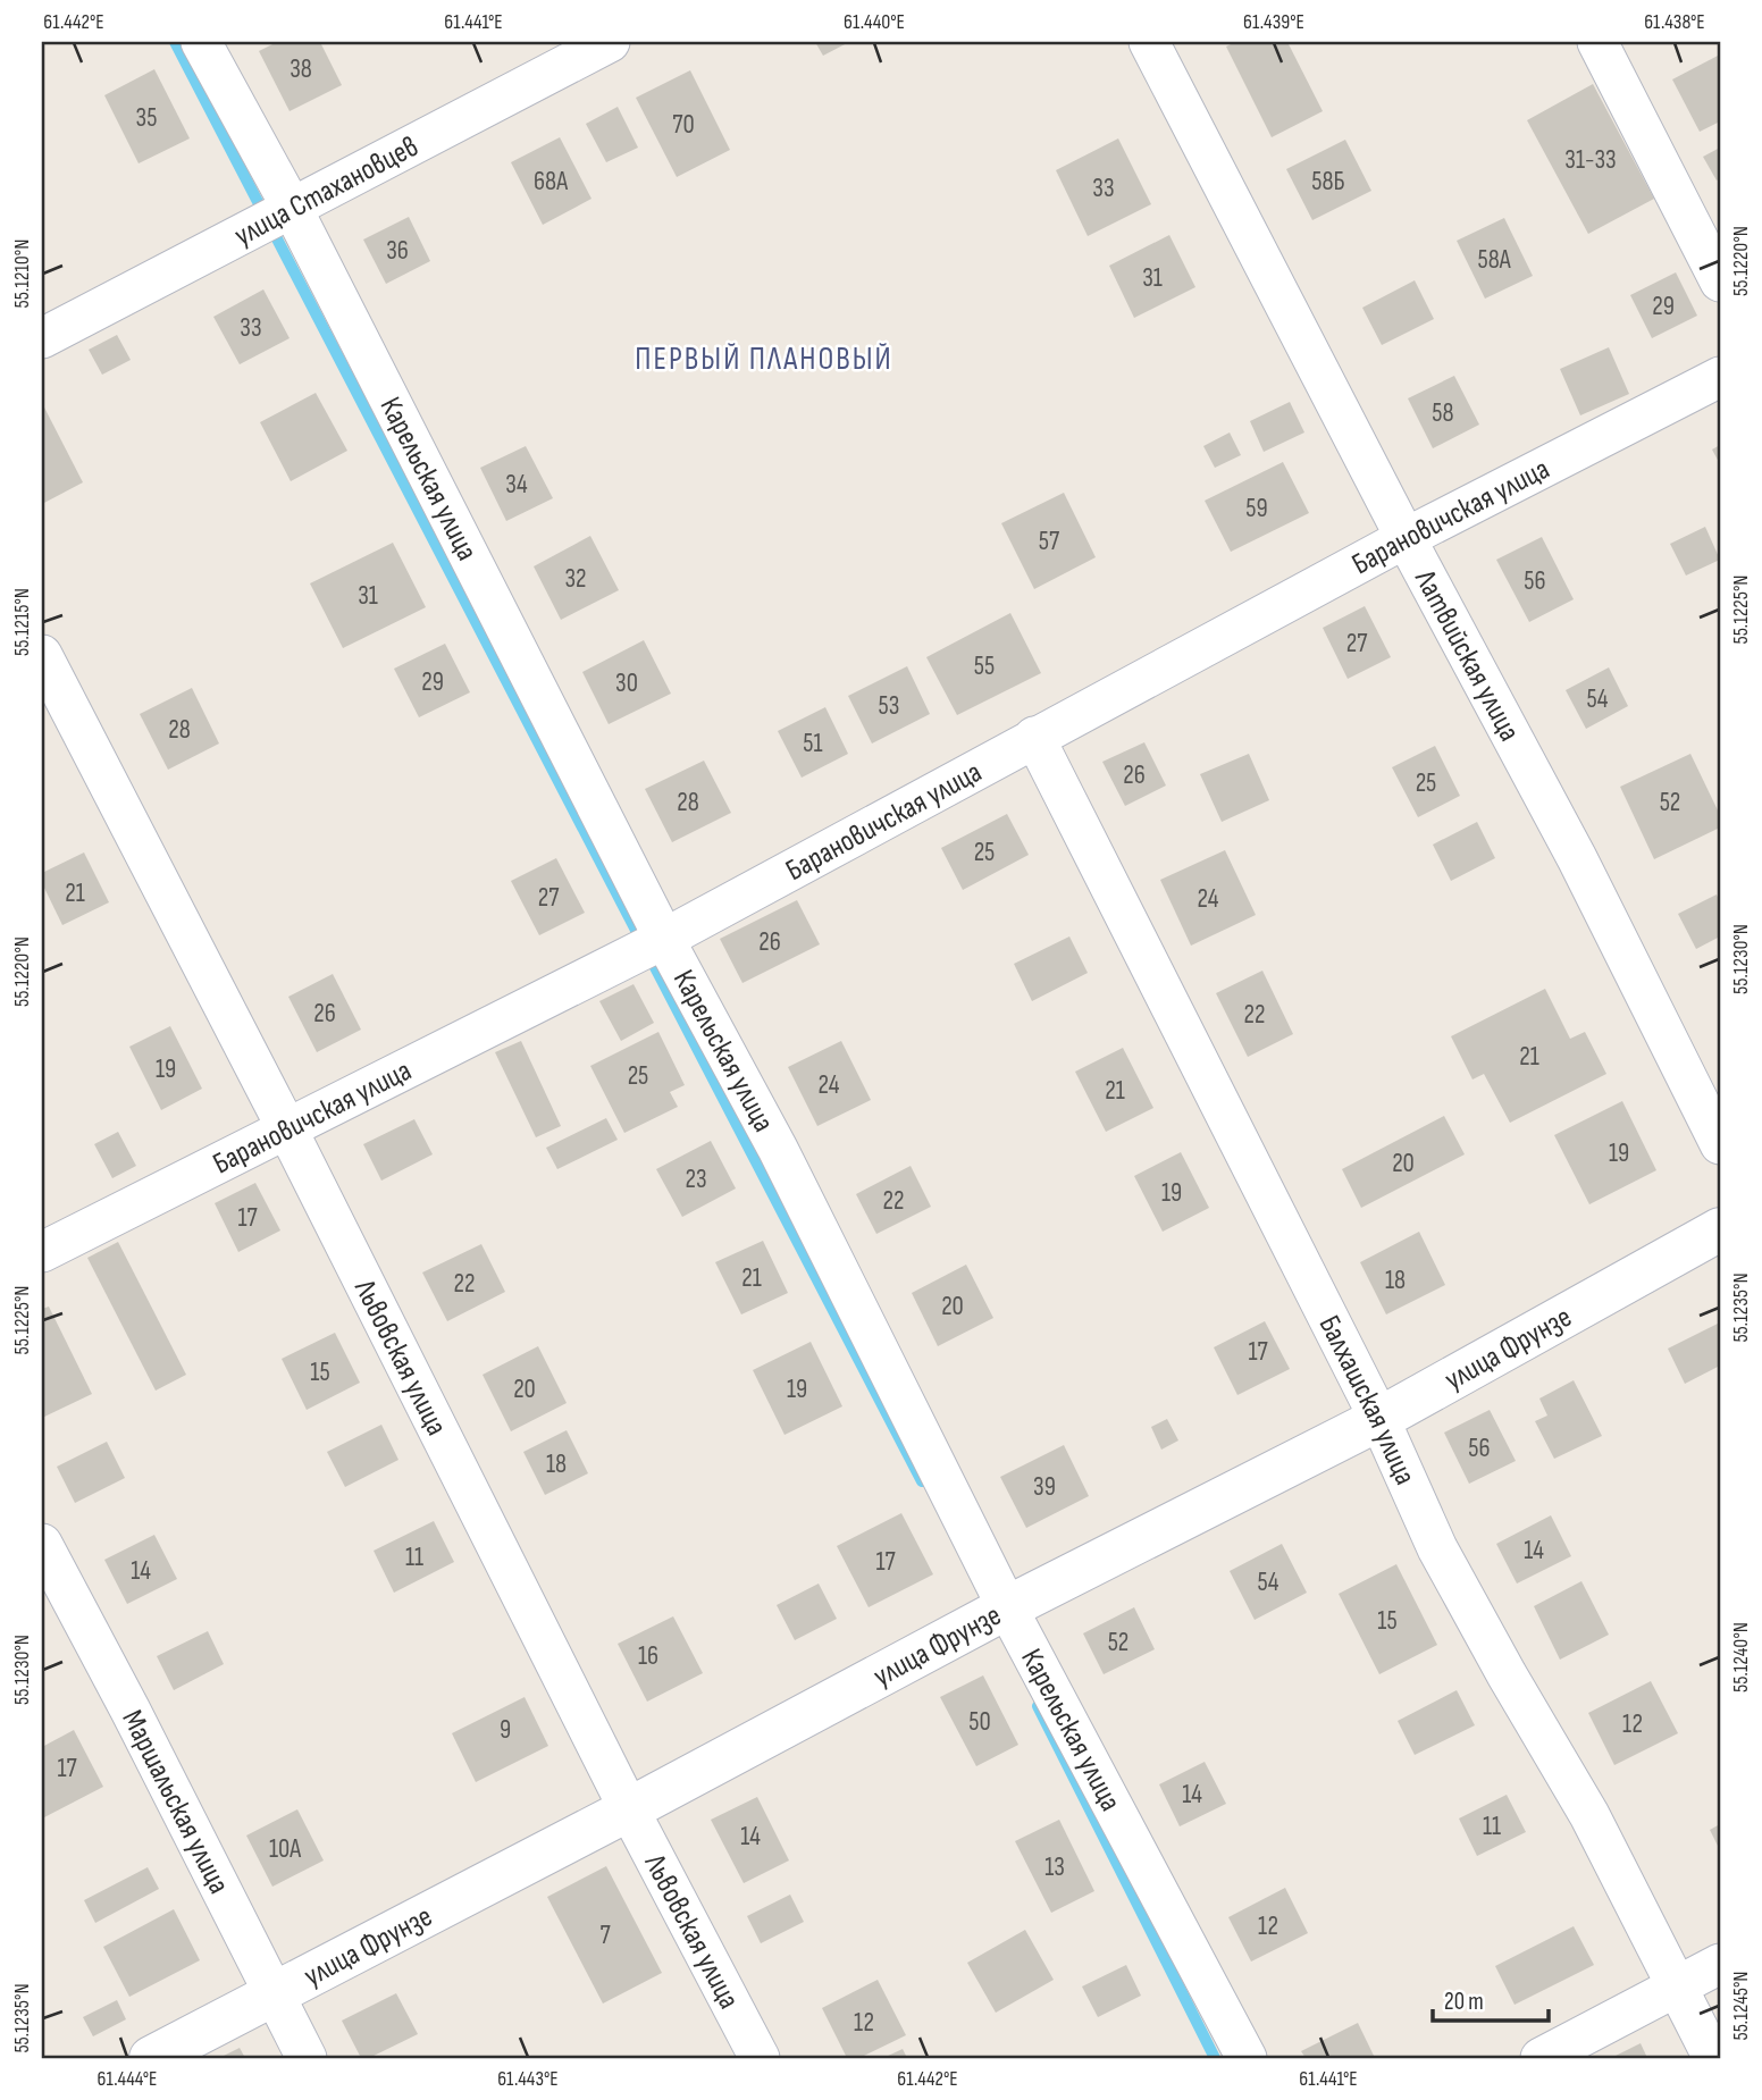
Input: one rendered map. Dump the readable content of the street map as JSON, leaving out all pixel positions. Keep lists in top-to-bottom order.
{
  "streets": {
    "street": [
      "улица Стахановцев",
      "Карельская улица",
      "Барановичская улица",
      "Латвийская улица",
      "улица Фрунзе",
      "Львовская улица",
      "Балхашская улица",
      "Маршальская улица"
    ]
  },
  "crossings": [
    ["улица Стахановцев", "Карельская улица"],
    ["Карельская улица", "Барановичская улица"],
    ["Карельская улица", "улица Фрунзе"],
    ["Барановичская улица", "Латвийская улица"],
    ["Барановичская улица", "Львовская улица"],
    ["Барановичская улица", "Балхашская улица"],
    ["улица Фрунзе", "Львовская улица"],
    ["улица Фрунзе", "Балхашская улица"],
    ["улица Фрунзе", "Маршальская улица"]
  ],
  "districts": ["ПЕРВЫЙ ПЛАНОВЫЙ"],
  "house_numbers": [
    "38",
    "35",
    "70",
    "31-33",
    "68А",
    "58Б",
    "33",
    "36",
    "58А",
    "31",
    "29",
    "33",
    "58",
    "34",
    "59",
    "57",
    "32",
    "56",
    "31",
    "27",
    "55",
    "29",
    "30",
    "54",
    "53",
    "28",
    "51",
    "26",
    "25",
    "28",
    "52",
    "25",
    "21",
    "27",
    "24",
    "26",
    "26",
    "22",
    "21",
    "19",
    "25",
    "24",
    "21",
    "19",
    "20",
    "23",
    "19",
    "22",
    "17",
    "21",
    "18",
    "22",
    "20",
    "17",
    "15",
    "20",
    "19",
    "56",
    "18",
    "39",
    "14",
    "11",
    "17",
    "14",
    "54",
    "15",
    "52",
    "16",
    "50",
    "12",
    "9",
    "17",
    "14",
    "11",
    "14",
    "10А",
    "13",
    "12",
    "7",
    "12"
  ],
  "scale_bar": "20 m",
  "coordinates": [
    "61.442°E",
    "61.441°E",
    "61.440°E",
    "61.439°E",
    "61.438°E",
    "55.1220°N",
    "55.1210°N",
    "55.1225°N",
    "55.1215°N",
    "55.1230°N",
    "55.1235°N",
    "55.1240°N",
    "55.1245°N",
    "61.444°E",
    "61.443°E"
  ]
}
